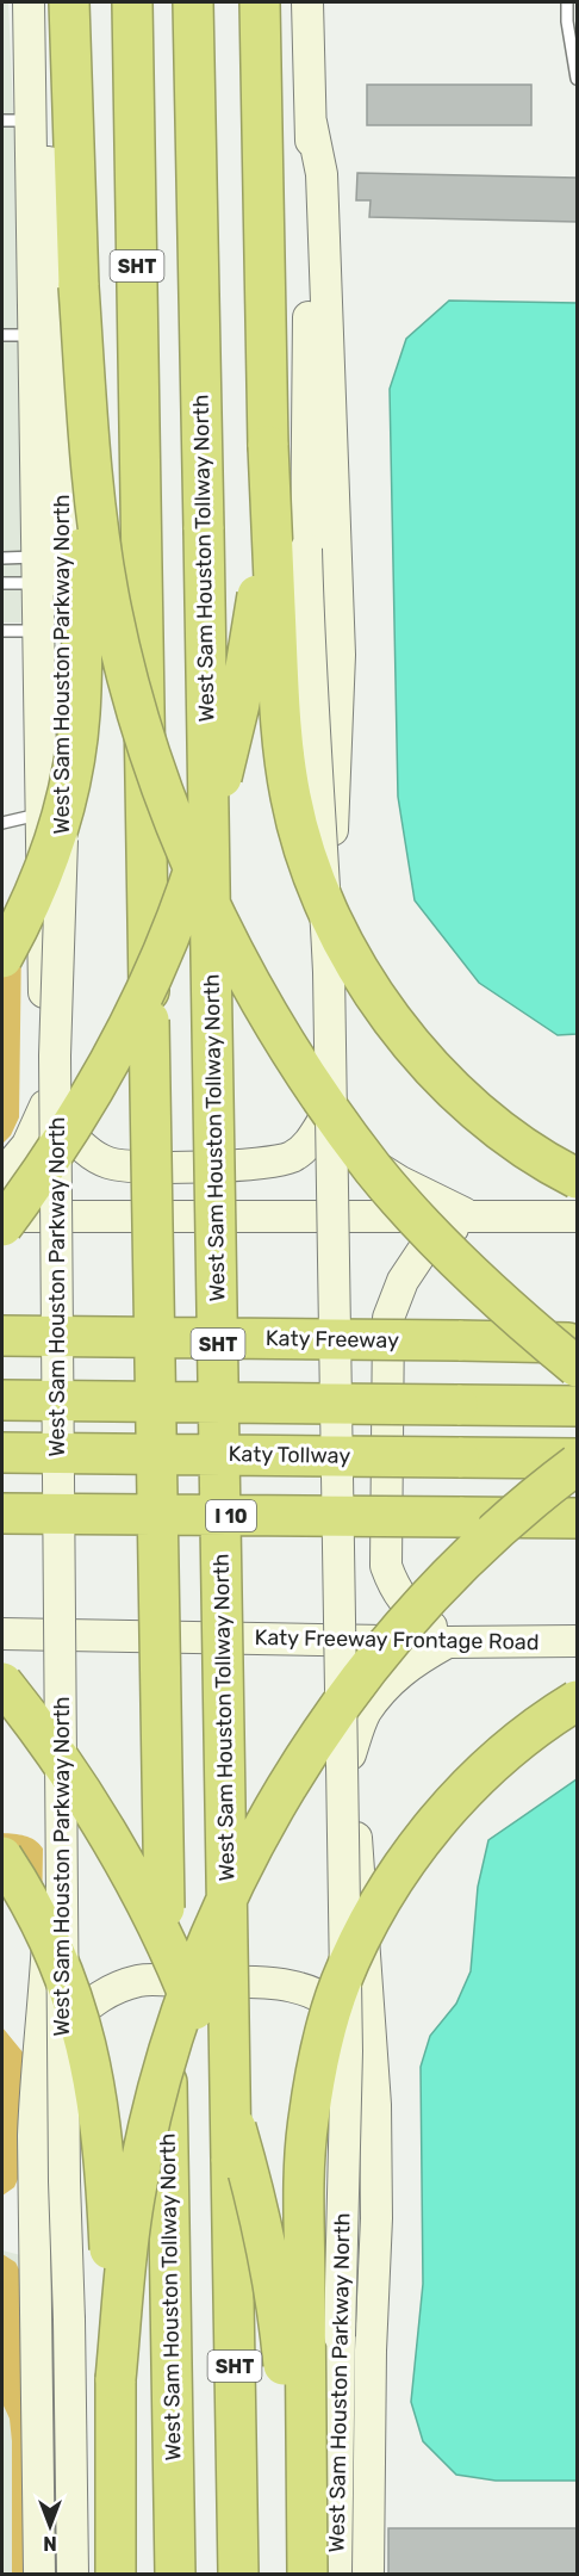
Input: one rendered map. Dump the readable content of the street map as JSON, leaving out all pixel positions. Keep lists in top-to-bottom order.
{
  "streets": {
    "highway": [
      "SHT",
      "West Sam Houston Tollway North",
      "Katy Freeway",
      "Katy Tollway",
      "I 10"
    ],
    "main road": ["West Sam Houston Parkway North", "Katy Freeway Frontage Road"]
  },
  "north": "bottom"
}
